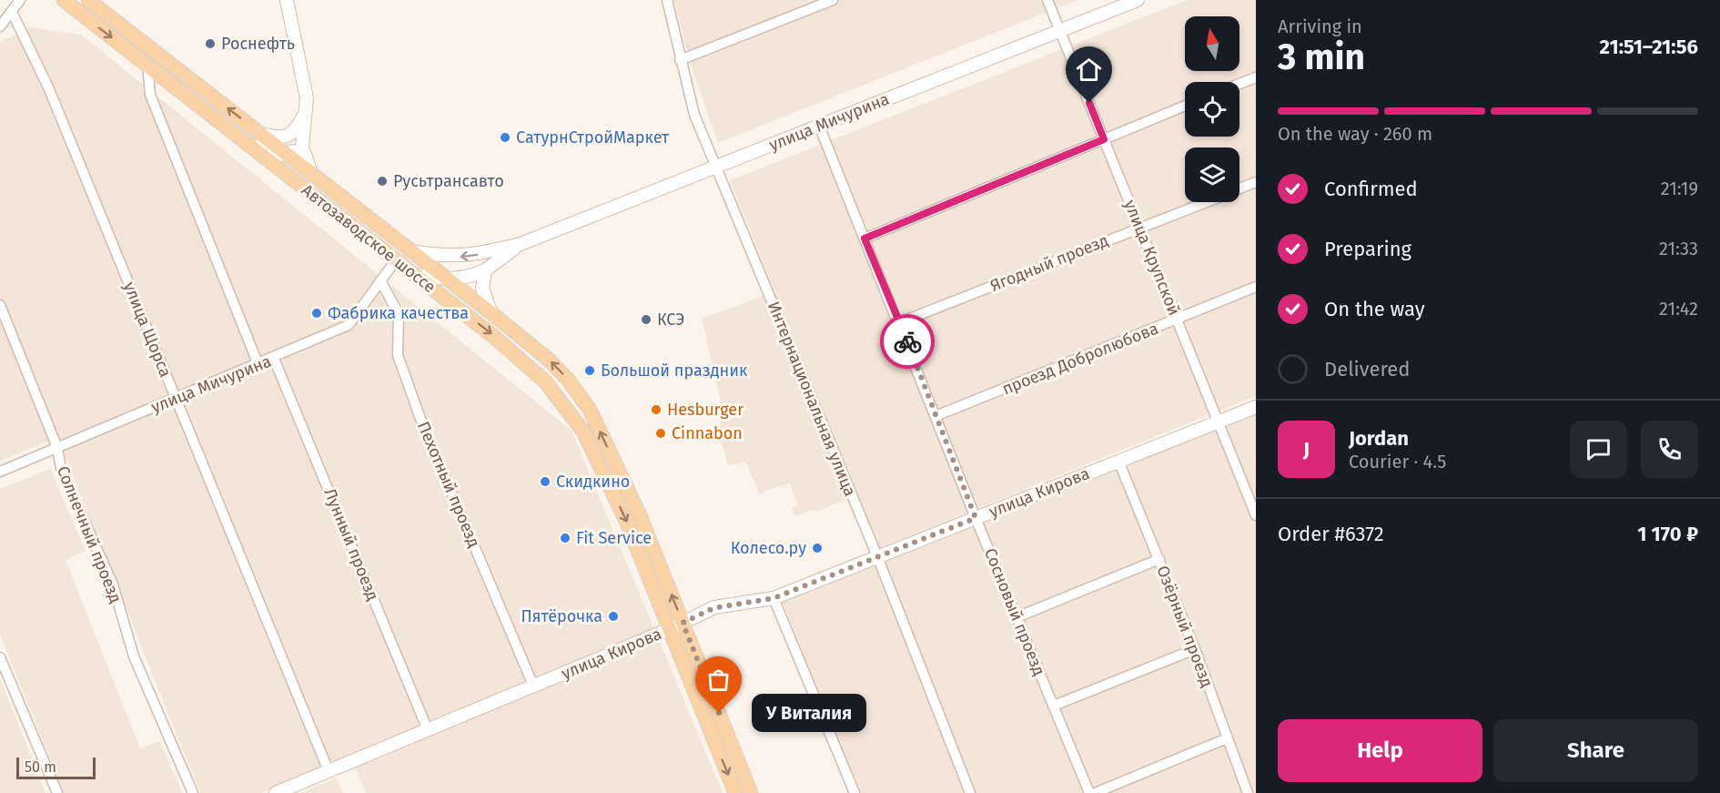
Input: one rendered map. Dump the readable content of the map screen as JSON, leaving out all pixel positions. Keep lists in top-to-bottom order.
{
  "streets": {
    "main road": ["улица Мичурина", "Автозаводское шоссе", "улица Кирова"],
    "street": [
      "улица Крупской",
      "Ягодный проезд",
      "улица Щорса",
      "проезд Добролюбова",
      "Интернациональная улица",
      "Пехотный проезд",
      "Солнечный проезд",
      "Лунный проезд",
      "Сосновый проезд",
      "Озёрный проезд"
    ]
  },
  "crossings": [
    ["улица Мичурина", "Автозаводское шоссе"],
    ["улица Мичурина", "улица Крупской"],
    ["улица Мичурина", "улица Щорса"],
    ["улица Мичурина", "Интернациональная улица"],
    ["улица Мичурина", "Пехотный проезд"],
    ["улица Мичурина", "Солнечный проезд"],
    ["улица Мичурина", "Лунный проезд"],
    ["улица Мичурина", "Сосновый проезд"],
    ["Автозаводское шоссе", "улица Кирова"],
    ["улица Крупской", "Ягодный проезд"],
    ["улица Крупской", "проезд Добролюбова"],
    ["улица Крупской", "улица Кирова"],
    ["Ягодный проезд", "Сосновый проезд"],
    ["улица Щорса", "улица Кирова"],
    ["проезд Добролюбова", "Сосновый проезд"],
    ["Интернациональная улица", "улица Кирова"],
    ["Пехотный проезд", "улица Кирова"],
    ["улица Кирова", "Лунный проезд"],
    ["улица Кирова", "Сосновый проезд"],
    ["улица Кирова", "Озёрный проезд"]
  ],
  "places": [
    "Роснефть",
    "СатурнСтройМаркет",
    "Русьтрансавто",
    "Фабрика качества",
    "КСЭ",
    "Большой праздник",
    "Hesburger",
    "Cinnabon",
    "Скидкино",
    "Fit Service",
    "Колесо.ру",
    "Пятёрочка",
    "У Виталия"
  ],
  "scale_bar": "50 m",
  "north": "top",
  "page": {
    "heading": ["3 min", "Arriving in", "21:51–21:56"],
    "panel": [
      "Jordan",
      "Courier · 4.5",
      "Order #6372",
      "1 170 ₽"
    ],
    "bar": "On the way · 260 m",
    "list": [
      ["Confirmed", "21:19"],
      ["Preparing", "21:33"],
      ["On the way", "21:42"],
      "Delivered"
    ],
    "round": "J",
    "bubble": "У Виталия",
    "buttons": ["Help", "Share"],
    "scale": "50 m"
  }
}
